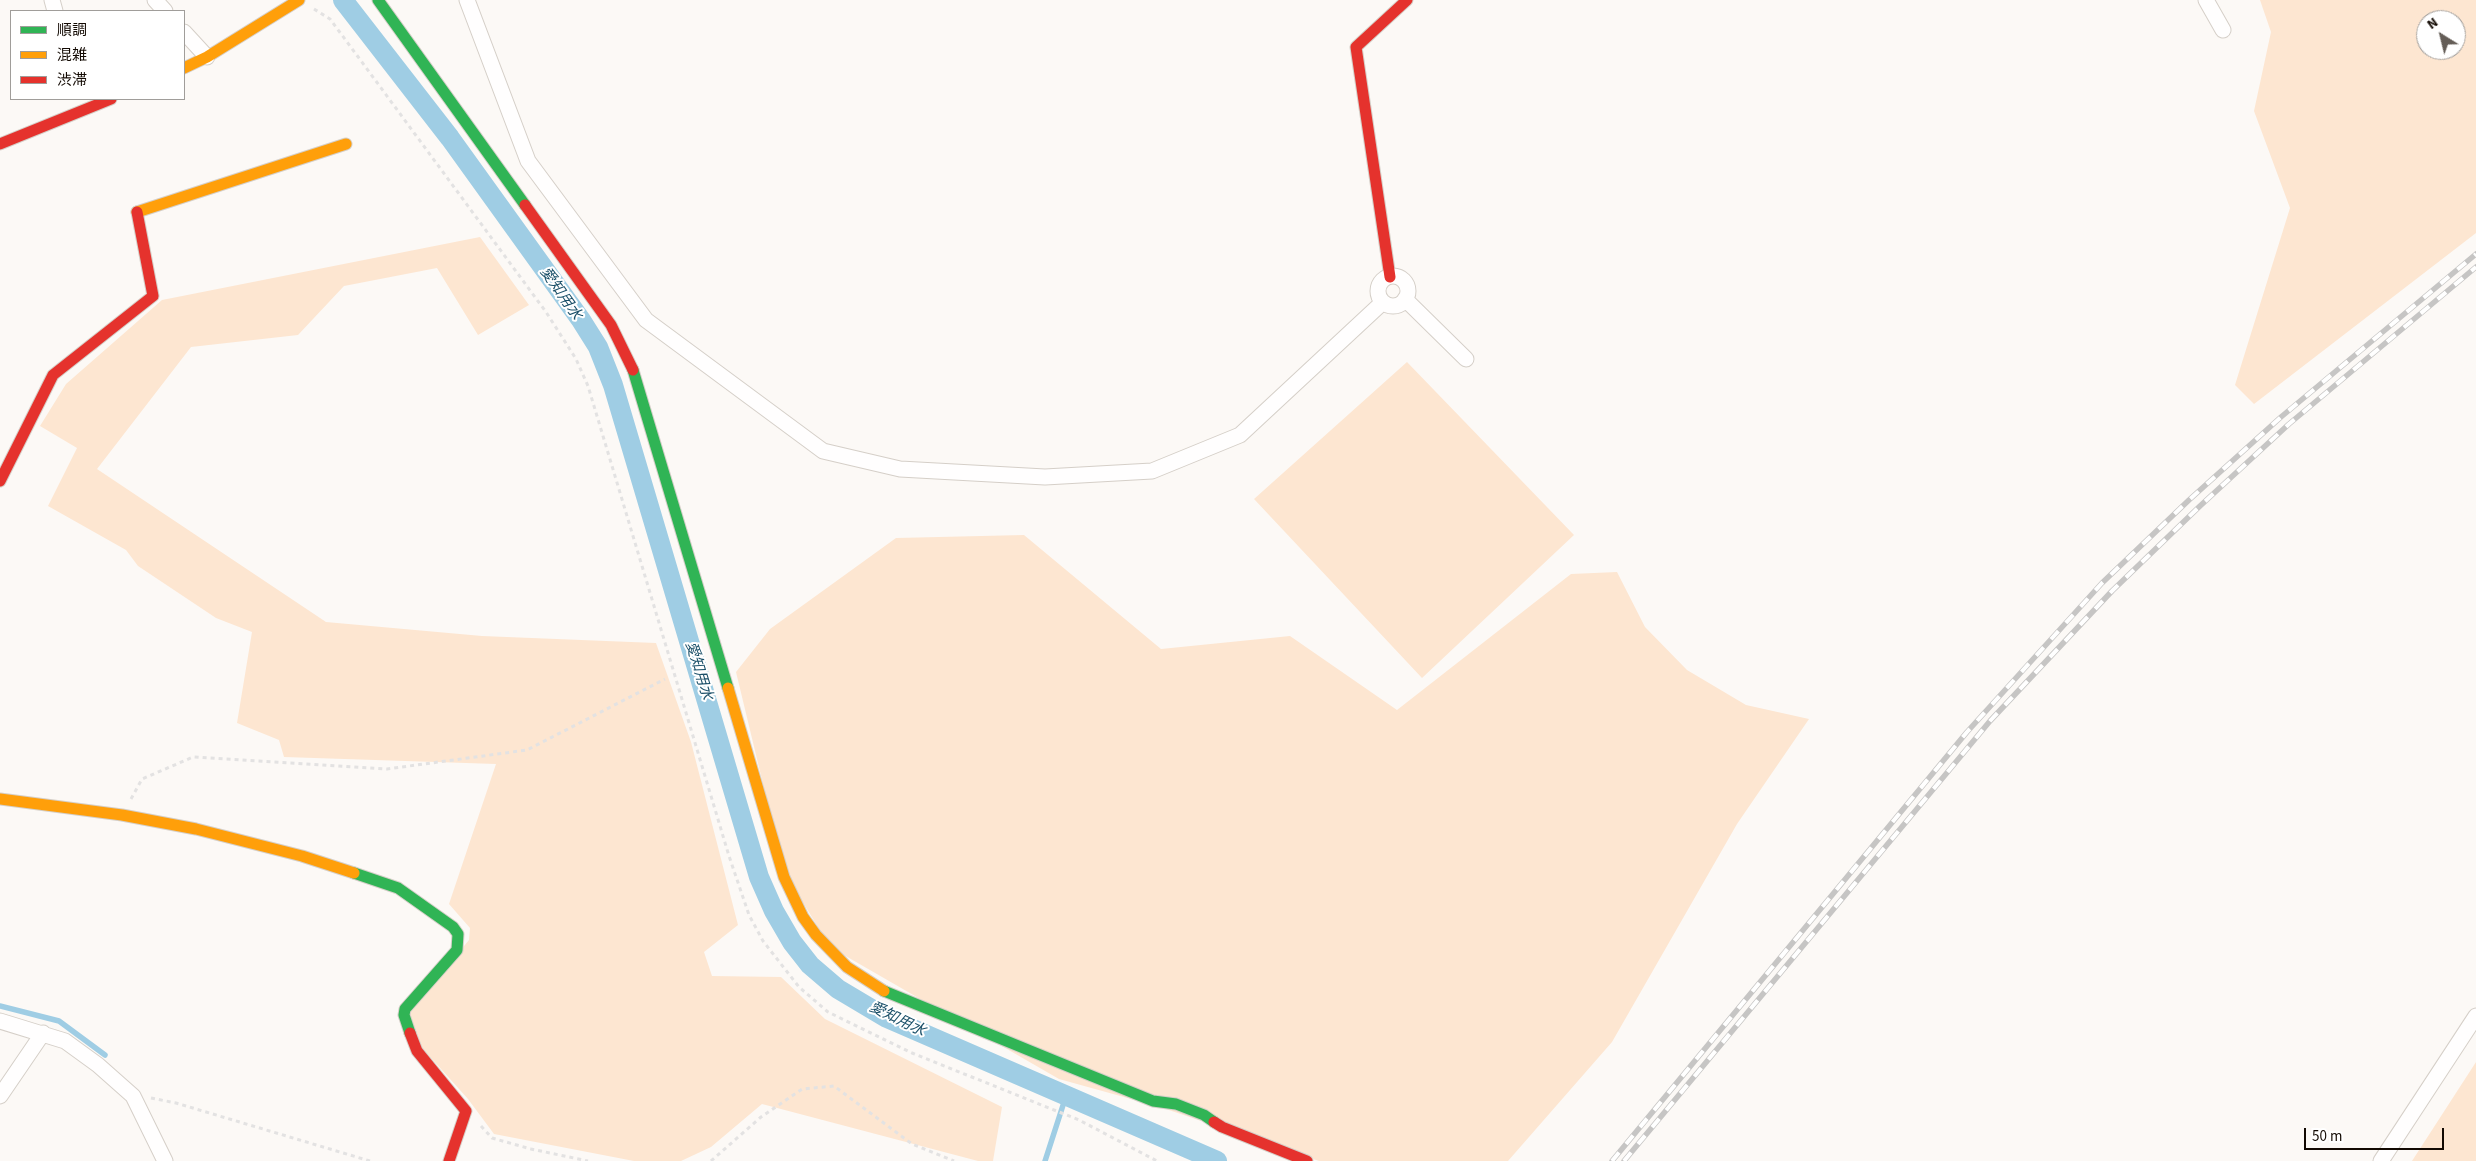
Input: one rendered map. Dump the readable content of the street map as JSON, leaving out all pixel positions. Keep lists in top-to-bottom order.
{
  "water": ["愛知用水"],
  "legend": ["順調", "混雑", "渋滞"],
  "scale_bar": "50 m",
  "north": "top left"
}
